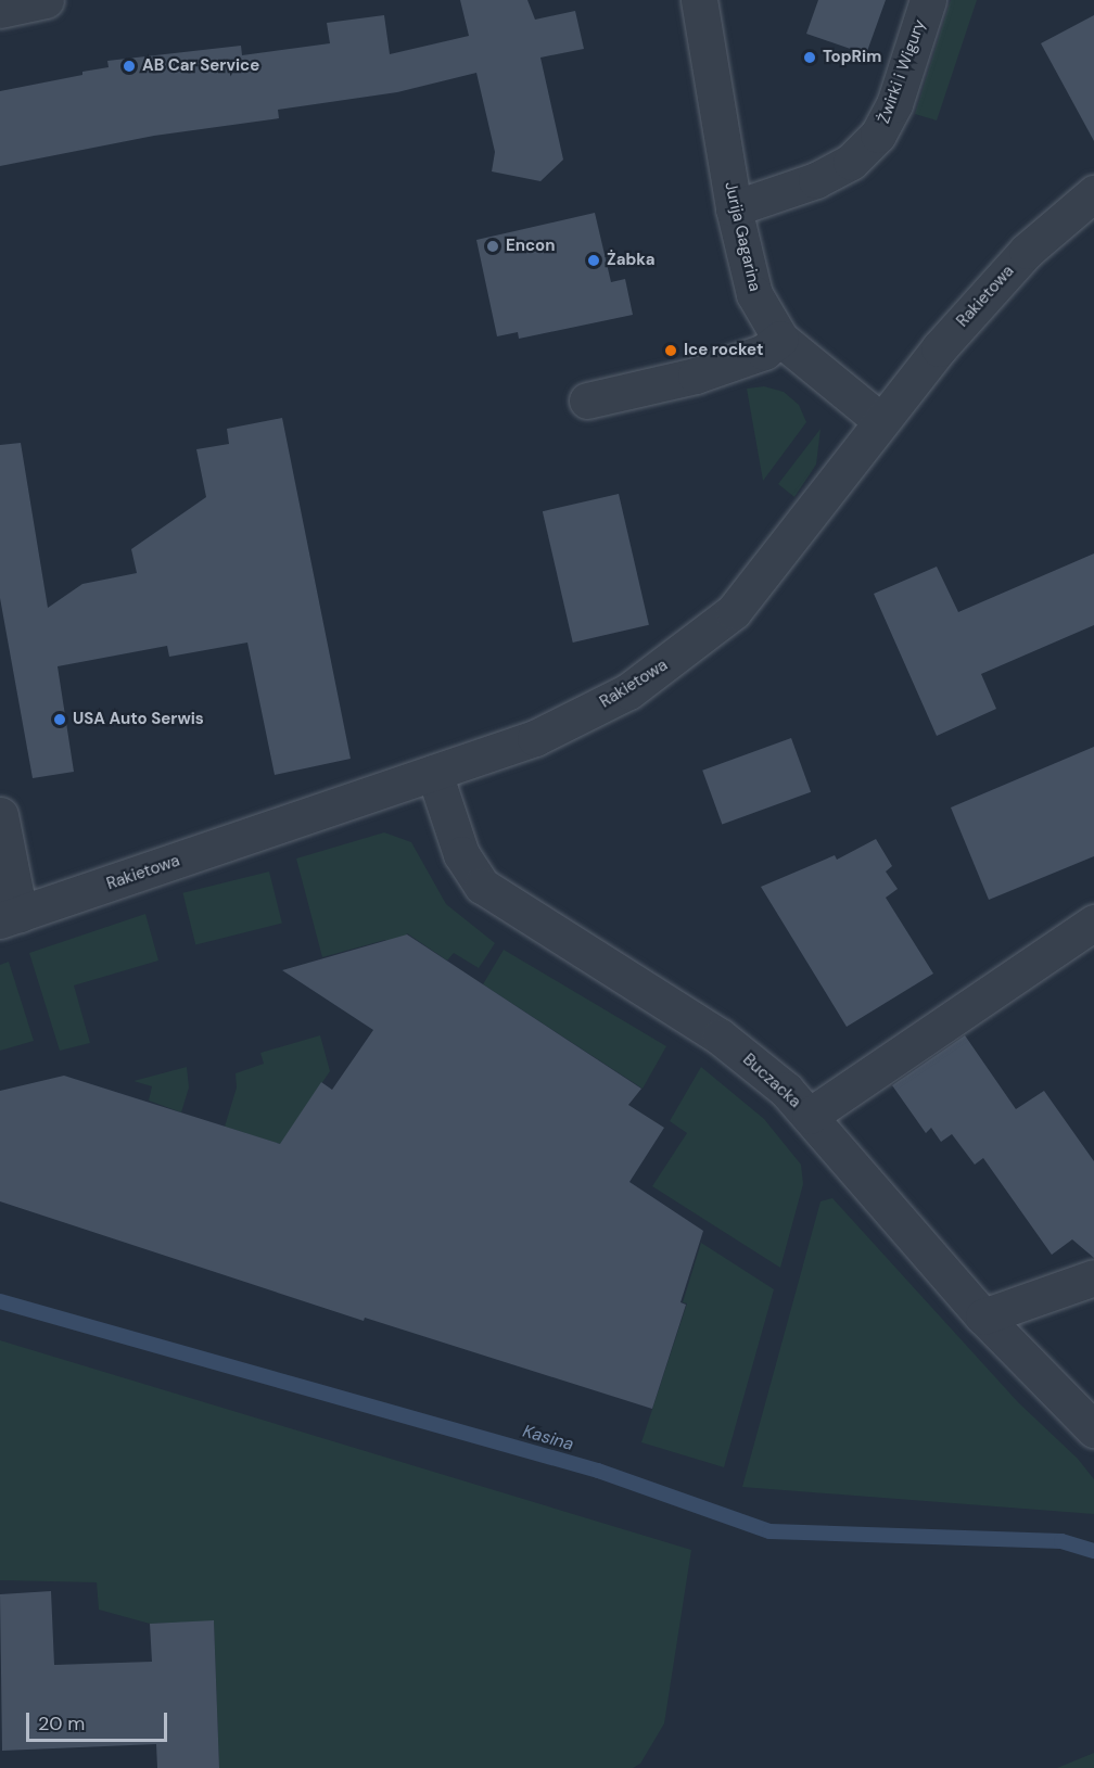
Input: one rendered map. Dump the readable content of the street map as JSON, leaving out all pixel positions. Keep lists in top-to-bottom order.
{
  "streets": {
    "street": [
      "Żwirki i Wigury",
      "Jurija Gagarina",
      "Rakietowa",
      "Buczacka"
    ]
  },
  "crossings": [
    ["Żwirki i Wigury", "Jurija Gagarina"],
    ["Jurija Gagarina", "Rakietowa"],
    ["Rakietowa", "Buczacka"]
  ],
  "water": ["Kasina"],
  "places": [
    "TopRim",
    "AB Car Service",
    "Encon",
    "Żabka",
    "Ice rocket",
    "USA Auto Serwis"
  ],
  "scale_bar": "20 m"
}
